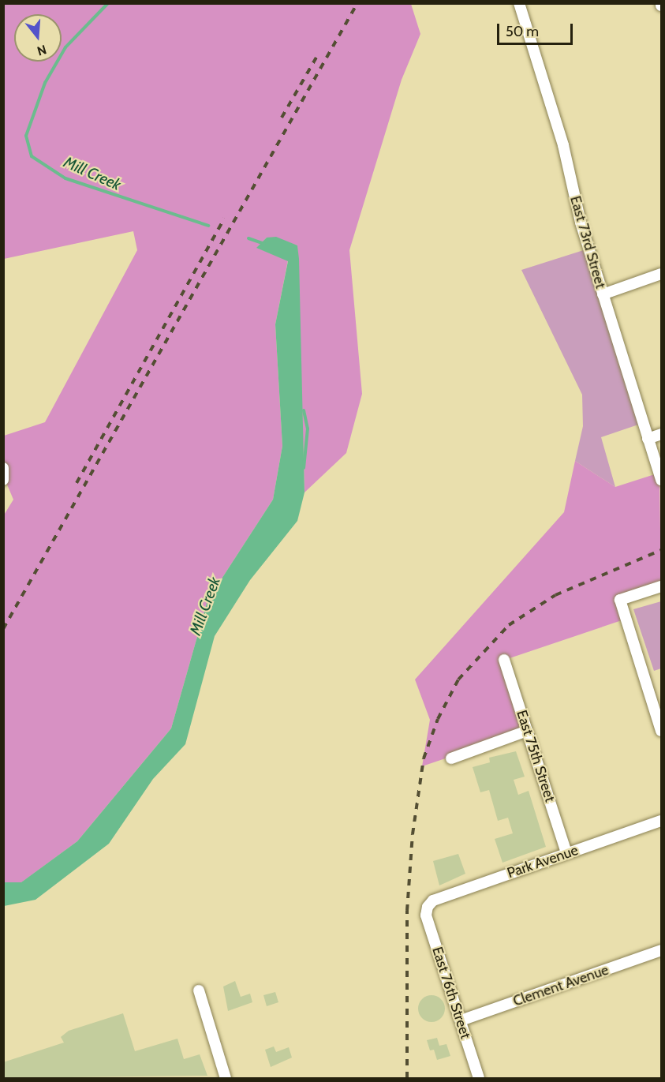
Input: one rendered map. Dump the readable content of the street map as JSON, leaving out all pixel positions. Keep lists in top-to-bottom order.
{
  "streets": {
    "street": [
      "East 73rd Street",
      "East 75th Street",
      "Park Avenue",
      "Clement Avenue",
      "East 76th Street"
    ]
  },
  "crossings": [
    ["East 75th Street", "Park Avenue"],
    ["Park Avenue", "East 76th Street"],
    ["Clement Avenue", "East 76th Street"]
  ],
  "water": ["Mill Creek"],
  "scale_bar": "50 m",
  "north": "bottom"
}
